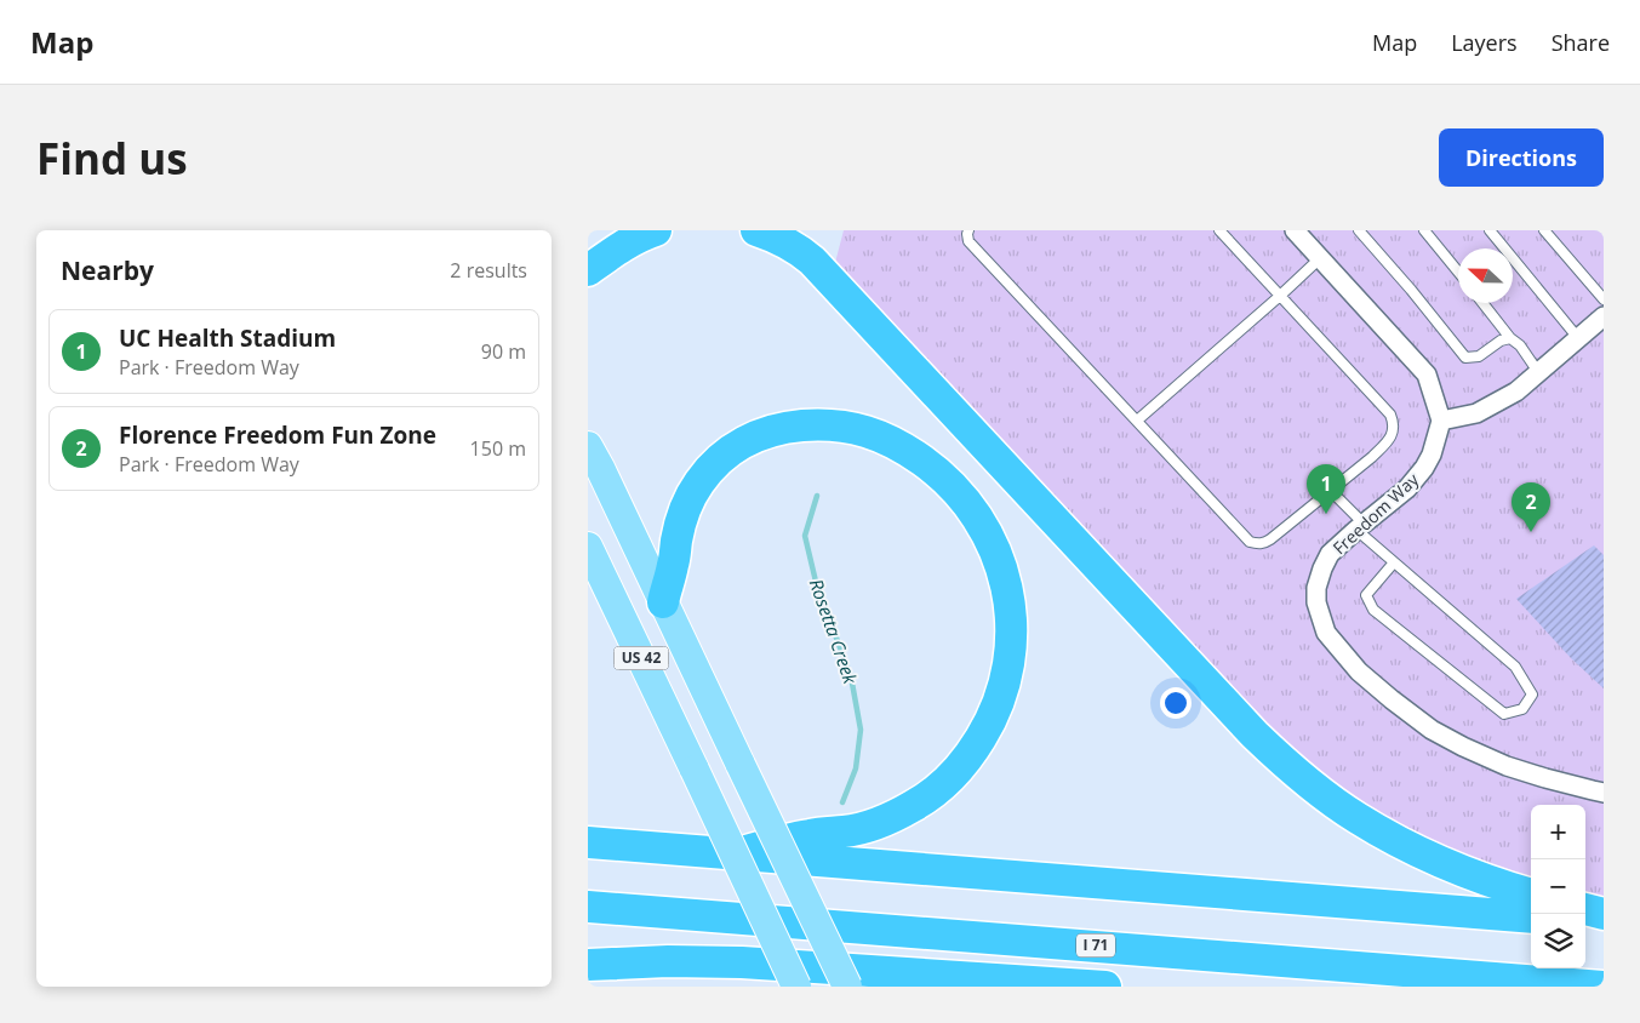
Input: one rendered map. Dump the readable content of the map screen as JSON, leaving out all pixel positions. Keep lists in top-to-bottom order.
{
  "streets": {
    "highway": ["I 71"],
    "main road": ["US 42"],
    "street": ["Freedom Way"]
  },
  "water": ["Rosetta Creek"],
  "north": "left",
  "page": {
    "header": "Map",
    "nav": ["Map", "Layers", "Share"],
    "buttons": "Directions",
    "title": "Find us",
    "heading": ["Nearby", "2 results"],
    "list": [
      {
        "mark": "1",
        "name": "UC Health Stadium",
        "note": "Park · Freedom Way",
        "value": "90 m"
      },
      {
        "mark": "2",
        "name": "Florence Freedom Fun Zone",
        "note": "Park · Freedom Way",
        "value": "150 m"
      }
    ],
    "pins": ["1", "2"],
    "map_buttons": ["+", "−"]
  }
}
